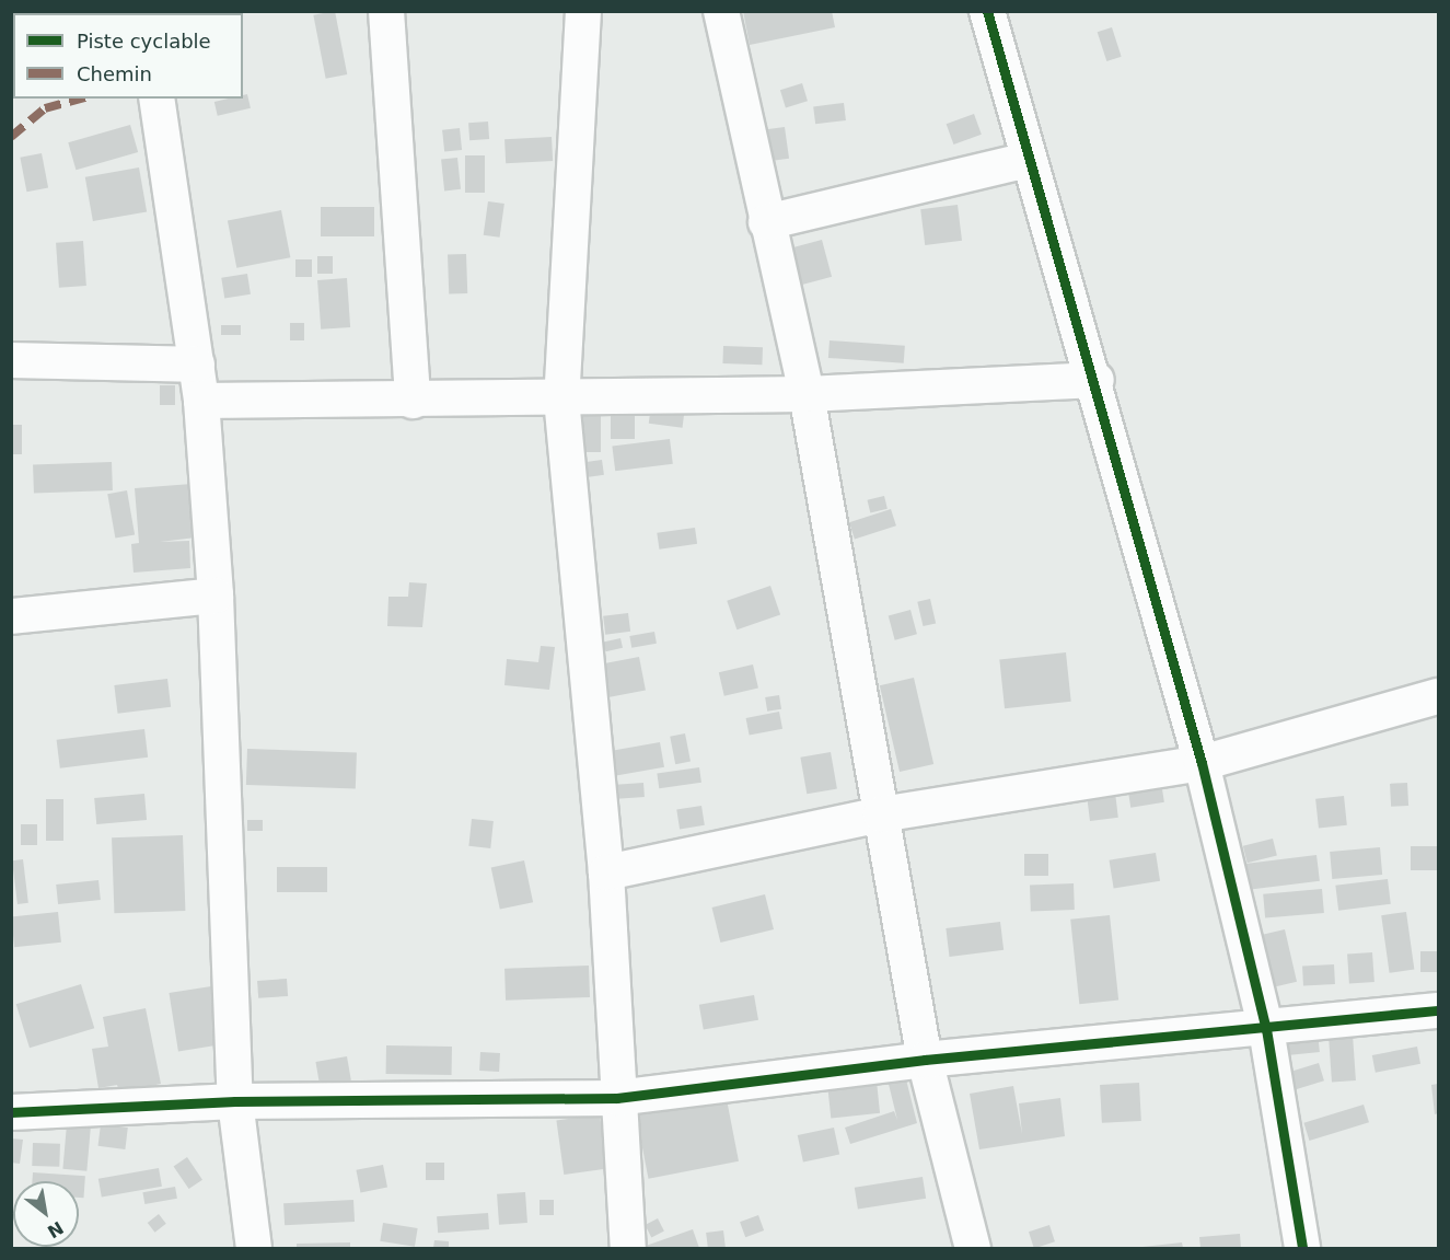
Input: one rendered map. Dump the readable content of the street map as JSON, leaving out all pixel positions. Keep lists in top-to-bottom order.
{
  "legend": ["Piste cyclable", "Chemin"],
  "north": "bottom right"
}
